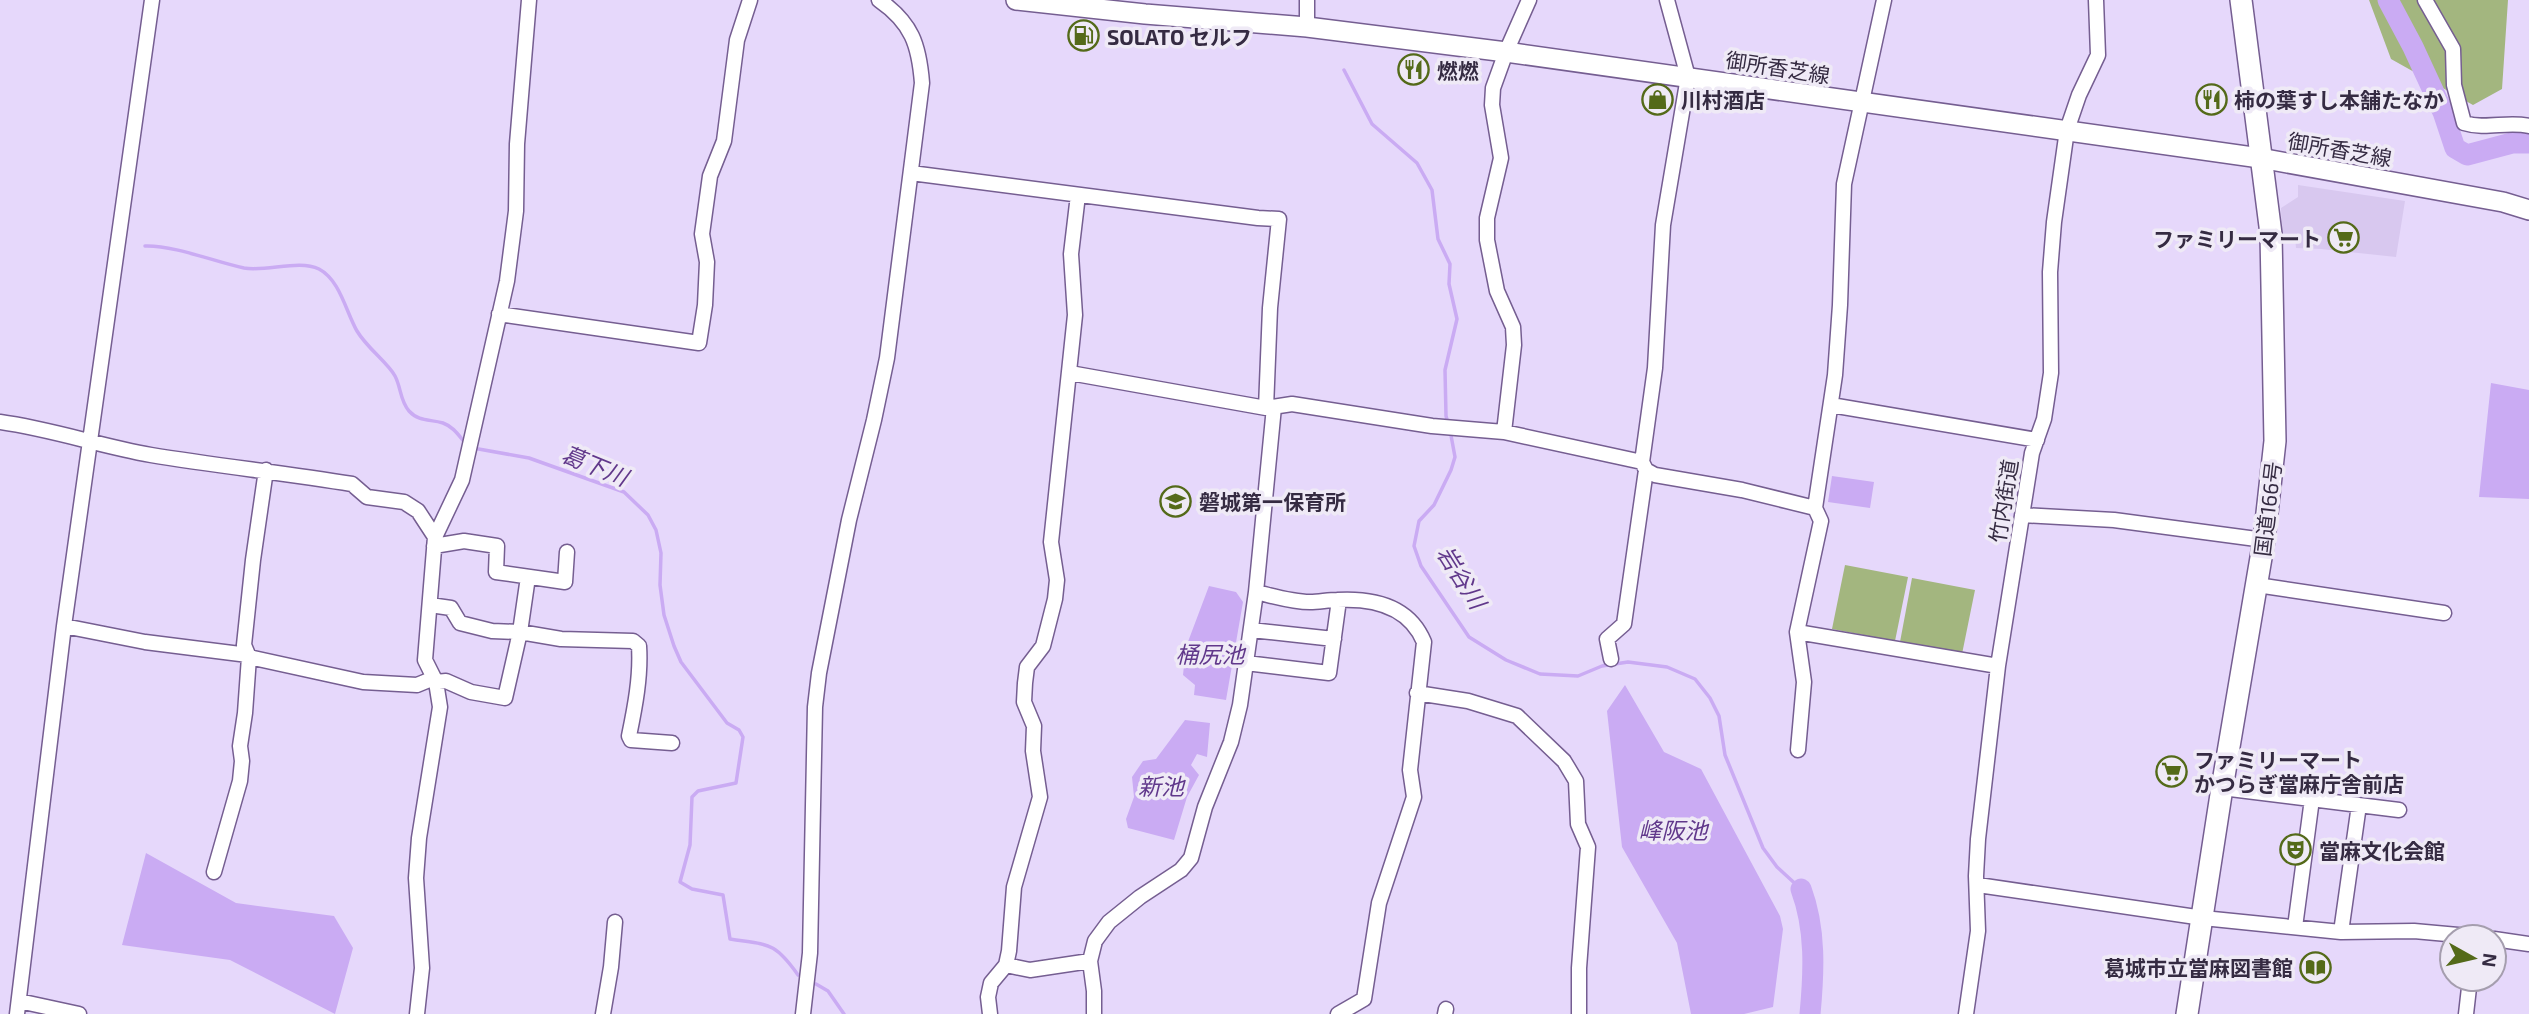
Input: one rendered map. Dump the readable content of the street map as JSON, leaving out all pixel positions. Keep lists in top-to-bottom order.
{
  "streets": {
    "highway": ["国道166号"],
    "main road": ["御所香芝線"],
    "street": ["竹内街道"]
  },
  "crossings": [
    ["御所香芝線", "竹内街道"],
    ["御所香芝線", "国道166号"]
  ],
  "water": [
    "葛下川",
    "岩谷川",
    "桶尻池",
    "新池",
    "峰阪池"
  ],
  "places": {
    "fuel station": ["SOLATO セルフ"],
    "restaurant": ["燃燃", "柿の葉すし本舗たなか"],
    "shop": ["川村酒店"],
    "supermarket": ["ファミリーマート", "ファミリーマート かつらぎ當麻庁舎前店"],
    "school or university": ["磐城第一保育所"],
    "theatre": ["當麻文化会館"],
    "library": ["葛城市立當麻図書館"]
  },
  "north": "right"
}
